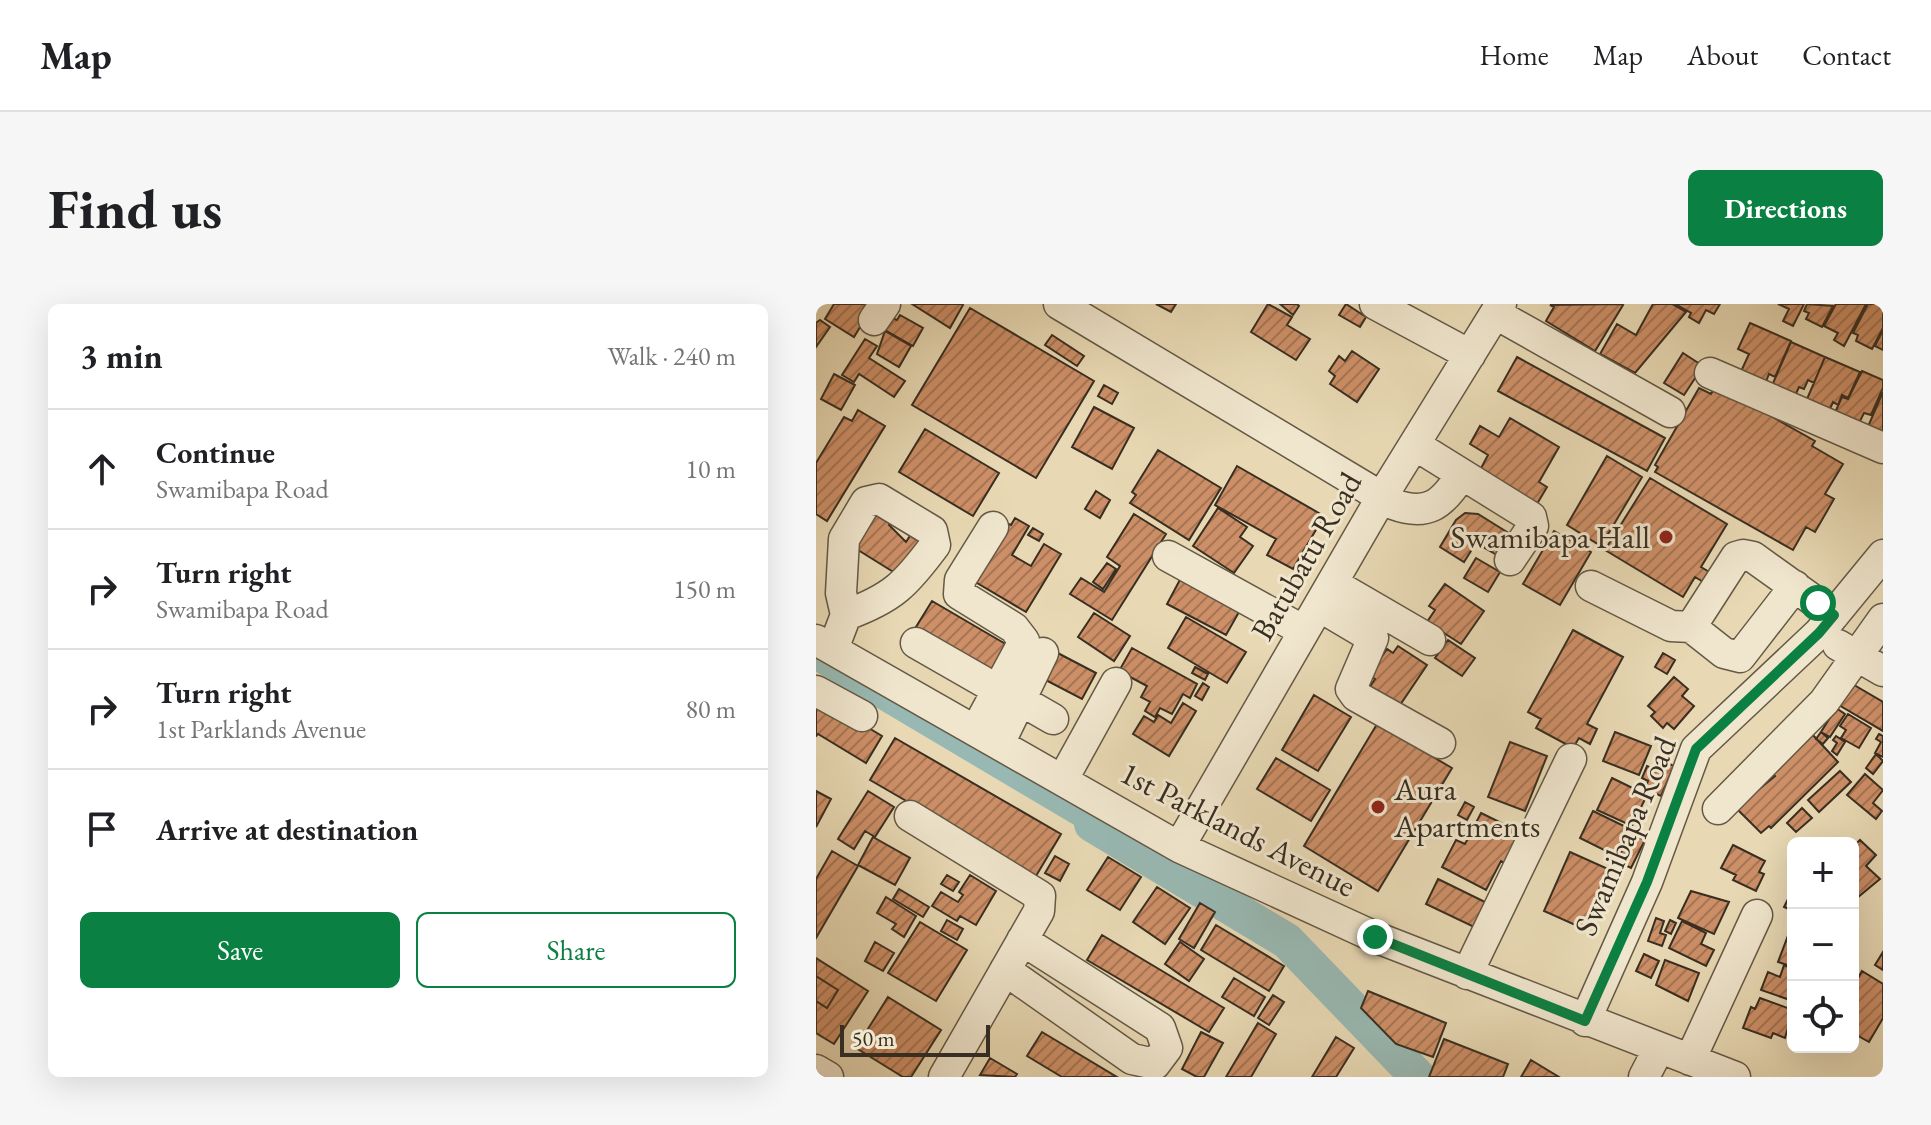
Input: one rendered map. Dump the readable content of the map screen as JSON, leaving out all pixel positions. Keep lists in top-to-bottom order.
{
  "streets": {
    "street": ["Batubatu Road", "1st Parklands Avenue", "Swamibapa Road"]
  },
  "crossings": [
    ["Batubatu Road", "1st Parklands Avenue"],
    ["1st Parklands Avenue", "Swamibapa Road"]
  ],
  "places": ["Swamibapa Hall", "Aura Apartments"],
  "scale_bar": "50 m",
  "page": {
    "header": "Map",
    "nav": [
      "Home",
      "Map",
      "About",
      "Contact"
    ],
    "buttons": [
      "Directions",
      ["Save", "Share"]
    ],
    "title": "Find us",
    "heading": ["3 min", "Walk · 240 m"],
    "list": [
      ["Continue", "Swamibapa Road", "10 m"],
      ["Turn right", "Swamibapa Road", "150 m"],
      ["Turn right", "1st Parklands Avenue", "80 m"],
      "Arrive at destination"
    ],
    "map_buttons": ["+", "−"],
    "scale": "50 m"
  }
}
